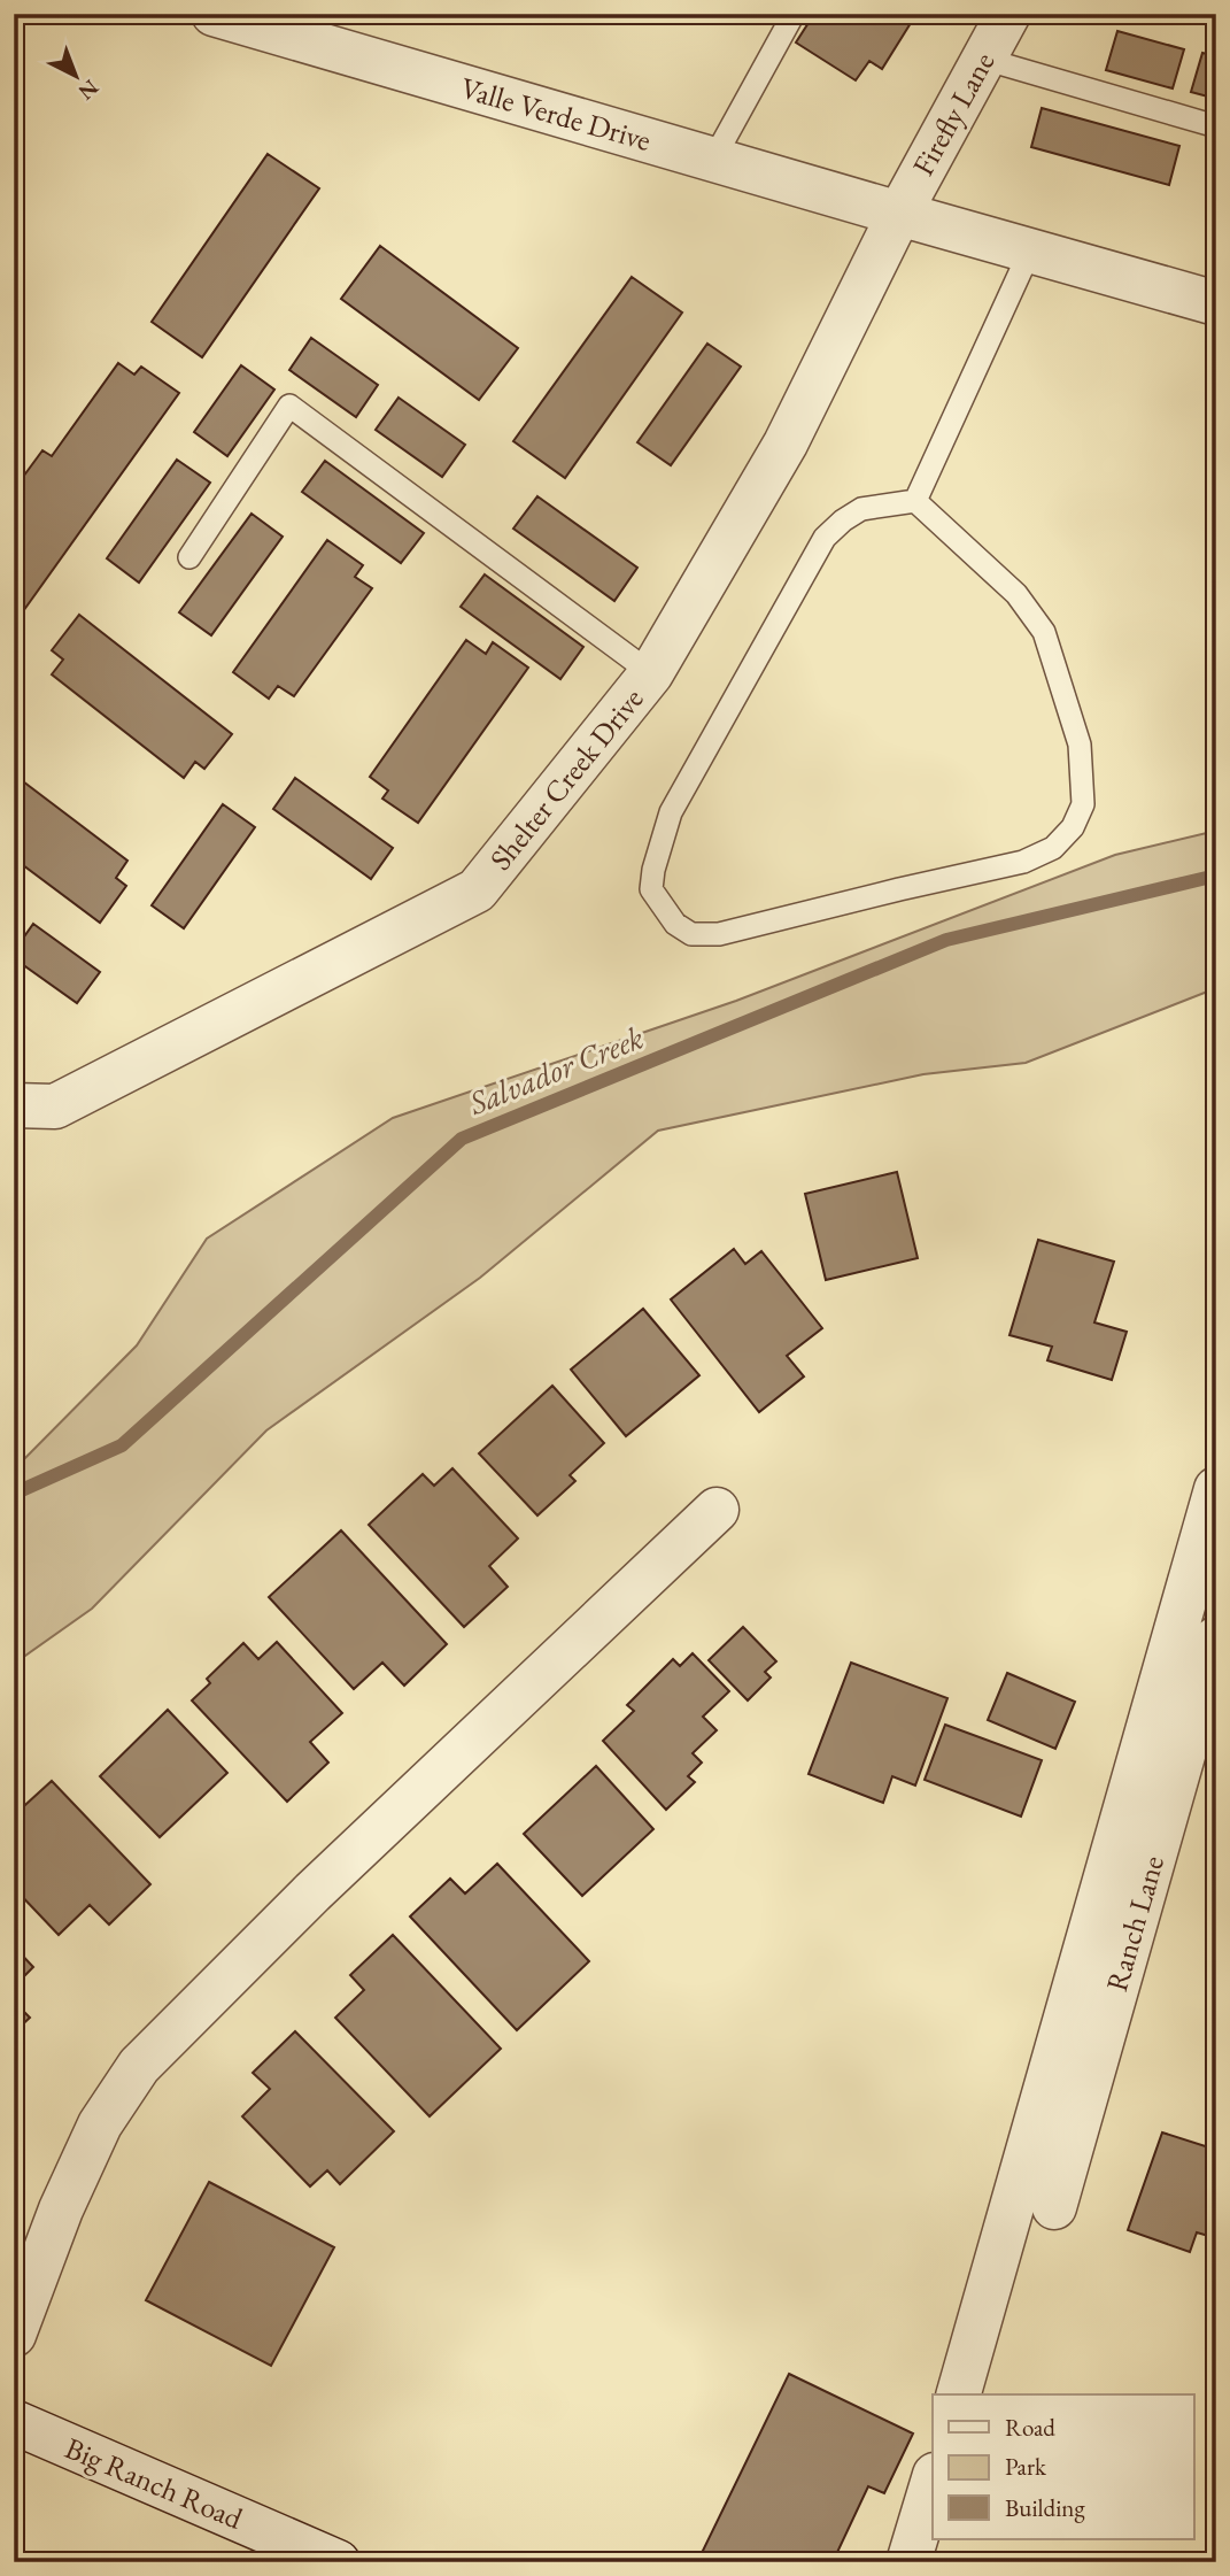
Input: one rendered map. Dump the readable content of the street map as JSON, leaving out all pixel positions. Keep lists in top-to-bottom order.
{
  "streets": {
    "street": [
      "Valle Verde Drive",
      "Firefly Lane",
      "Shelter Creek Drive",
      "Ranch Lane",
      "Big Ranch Road"
    ]
  },
  "crossings": [
    ["Valle Verde Drive", "Firefly Lane"],
    ["Valle Verde Drive", "Shelter Creek Drive"],
    ["Firefly Lane", "Shelter Creek Drive"]
  ],
  "water": ["Salvador Creek"],
  "legend": ["Road", "Park", "Building"],
  "north": "bottom right"
}
